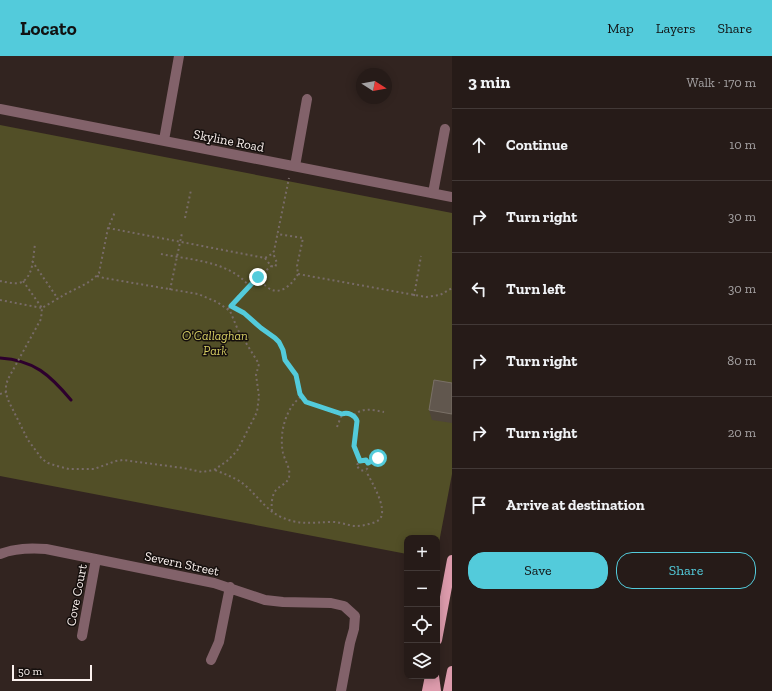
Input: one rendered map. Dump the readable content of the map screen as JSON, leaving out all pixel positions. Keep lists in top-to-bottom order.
{
  "streets": {
    "street": ["Skyline Road", "Severn Street", "Cove Court"]
  },
  "crossings": [
    ["Severn Street", "Cove Court"]
  ],
  "parks": ["O'Callaghan Park"],
  "scale_bar": "50 m",
  "north": "right",
  "page": {
    "header": "Locato",
    "nav": ["Map", "Layers", "Share"],
    "heading": ["3 min", "Walk · 170 m"],
    "list": [
      ["Continue", "10 m"],
      ["Turn right", "30 m"],
      ["Turn left", "30 m"],
      ["Turn right", "80 m"],
      ["Turn right", "20 m"],
      "Arrive at destination"
    ],
    "map_buttons": ["+", "−"],
    "buttons": ["Save", "Share"],
    "scale": "50 m"
  }
}
